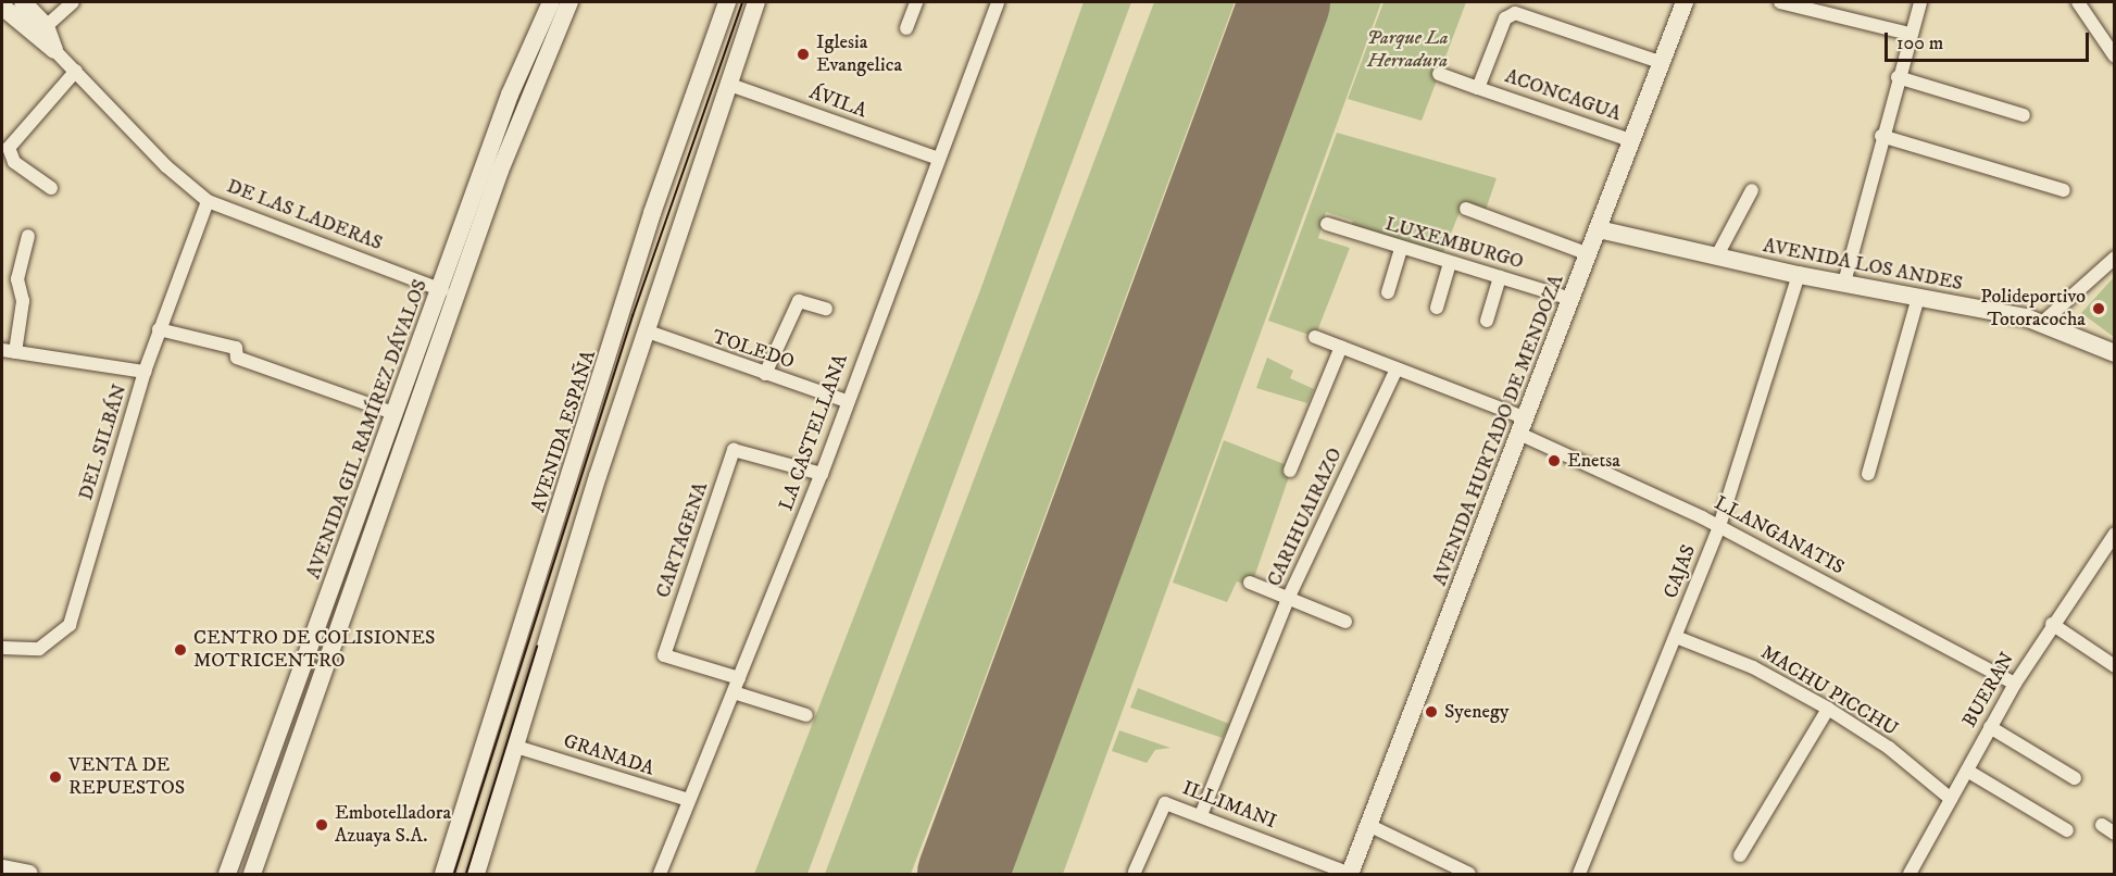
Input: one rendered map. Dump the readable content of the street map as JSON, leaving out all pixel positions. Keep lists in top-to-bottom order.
{
  "streets": {
    "main road": [
      "DE LAS LADERAS",
      "AVENIDA LOS ANDES",
      "AVENIDA GIL RAMÍREZ DÁVALOS",
      "AVENIDA HURTADO DE MENDOZA",
      "AVENIDA ESPAÑA"
    ],
    "street": [
      "ACONCAGUA",
      "ÁVILA",
      "LUXEMBURGO",
      "TOLEDO",
      "LA CASTELLANA",
      "DEL SILBÁN",
      "CARIHUAIRAZO",
      "LLANGANATIS",
      "CARTAGENA",
      "CAJAS",
      "BUERAN",
      "MACHU PICCHU",
      "GRANADA",
      "ILLIMANI"
    ]
  },
  "crossings": [
    ["ACONCAGUA", "AVENIDA HURTADO DE MENDOZA"],
    ["ÁVILA", "LA CASTELLANA"],
    ["DE LAS LADERAS", "AVENIDA GIL RAMÍREZ DÁVALOS"],
    ["DE LAS LADERAS", "DEL SILBÁN"],
    ["LUXEMBURGO", "AVENIDA HURTADO DE MENDOZA"],
    ["AVENIDA LOS ANDES", "AVENIDA HURTADO DE MENDOZA"],
    ["AVENIDA LOS ANDES", "CAJAS"],
    ["TOLEDO", "LA CASTELLANA"],
    ["AVENIDA HURTADO DE MENDOZA", "LLANGANATIS"],
    ["AVENIDA HURTADO DE MENDOZA", "ILLIMANI"],
    ["LA CASTELLANA", "CARTAGENA"],
    ["LA CASTELLANA", "GRANADA"],
    ["CARIHUAIRAZO", "ILLIMANI"],
    ["LLANGANATIS", "CAJAS"],
    ["LLANGANATIS", "BUERAN"],
    ["CAJAS", "MACHU PICCHU"],
    ["BUERAN", "MACHU PICCHU"]
  ],
  "parks": ["Parque La Herradura"],
  "places": [
    "Iglesia Evangelica",
    "Polideportivo Totoracocha",
    "Enetsa",
    "CENTRO DE COLISIONES MOTRICENTRO",
    "Syenegy",
    "VENTA DE REPUESTOS",
    "Embotelladora Azuaya S.A."
  ],
  "scale_bar": "100 m"
}
